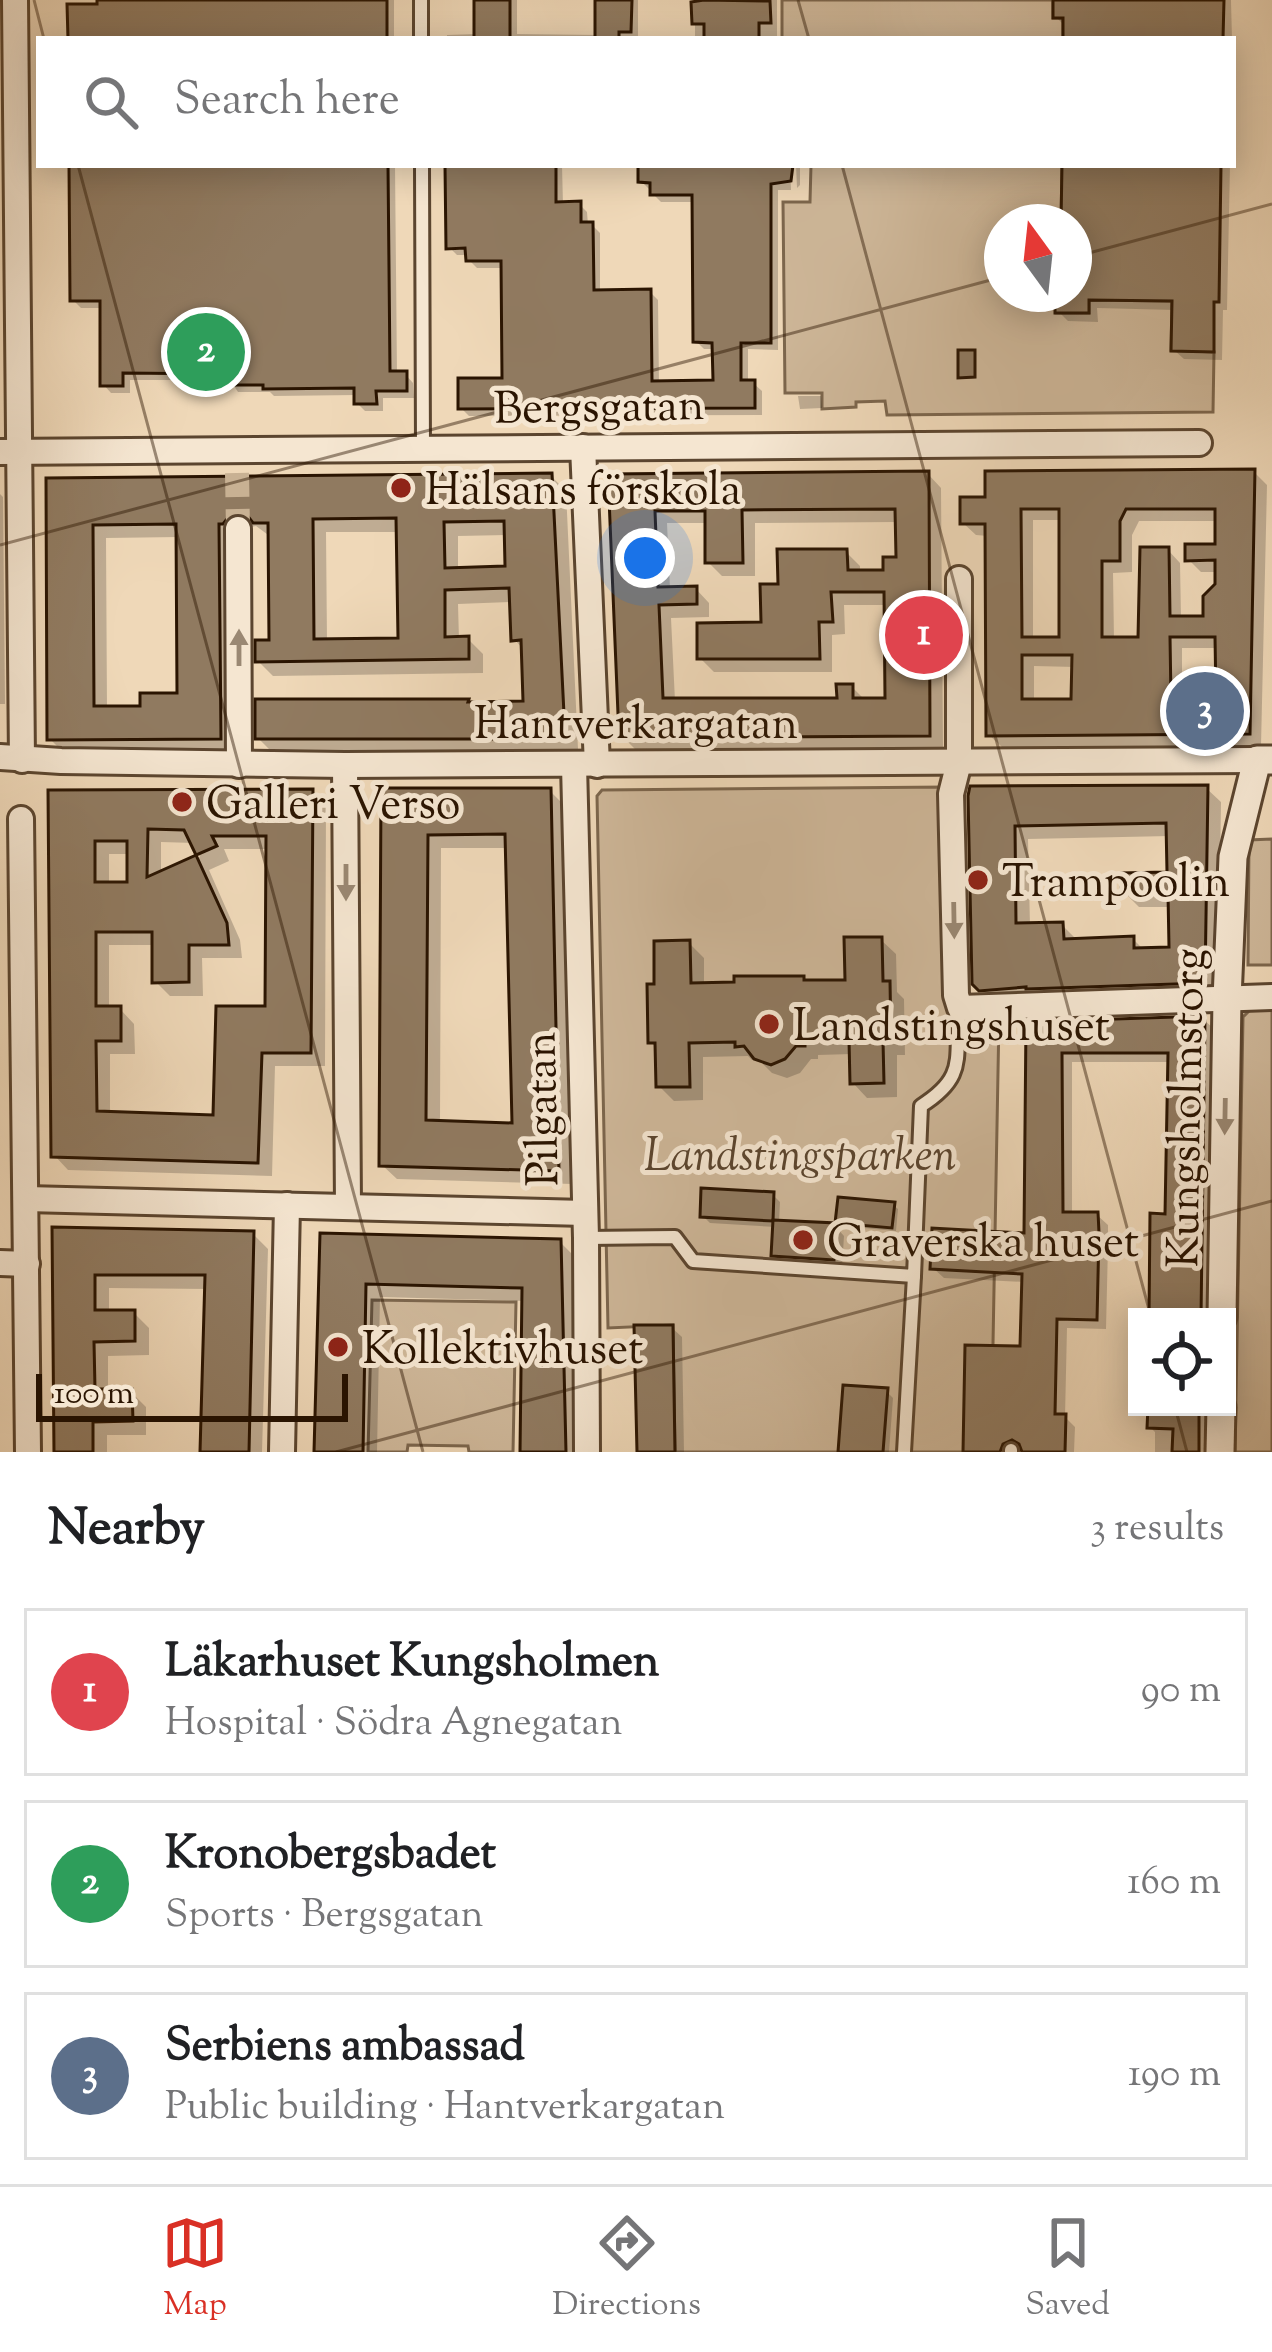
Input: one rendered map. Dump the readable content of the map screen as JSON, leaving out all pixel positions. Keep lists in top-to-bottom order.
{
  "streets": {
    "street": [
      "Bergsgatan",
      "Hantverkargatan",
      "Kungsholmstorg",
      "Pilgatan"
    ]
  },
  "crossings": [
    ["Bergsgatan", "Pilgatan"],
    ["Hantverkargatan", "Kungsholmstorg"],
    ["Hantverkargatan", "Pilgatan"]
  ],
  "one_way": ["Kungsholmstorg"],
  "parks": ["Landstingsparken"],
  "places": [
    "Hälsans förskola",
    "Galleri Verso",
    "Trampoolin",
    "Landstingshuset",
    "Graverska huset",
    "Kollektivhuset"
  ],
  "scale_bar": "100 m",
  "north": "top",
  "page": {
    "search": "Search here",
    "pins": ["2", "1", "3"],
    "scale": "100 m",
    "heading": ["Nearby", "3 results"],
    "list": [
      {
        "mark": "1",
        "name": "Läkarhuset Kungsholmen",
        "note": "Hospital · Södra Agnegatan",
        "value": "90 m"
      },
      {
        "mark": "2",
        "name": "Kronobergsbadet",
        "note": "Sports · Bergsgatan",
        "value": "160 m"
      },
      {
        "mark": "3",
        "name": "Serbiens ambassad",
        "note": "Public building · Hantverkargatan",
        "value": "190 m"
      }
    ],
    "nav": ["Map", "Directions", "Saved"]
  }
}
